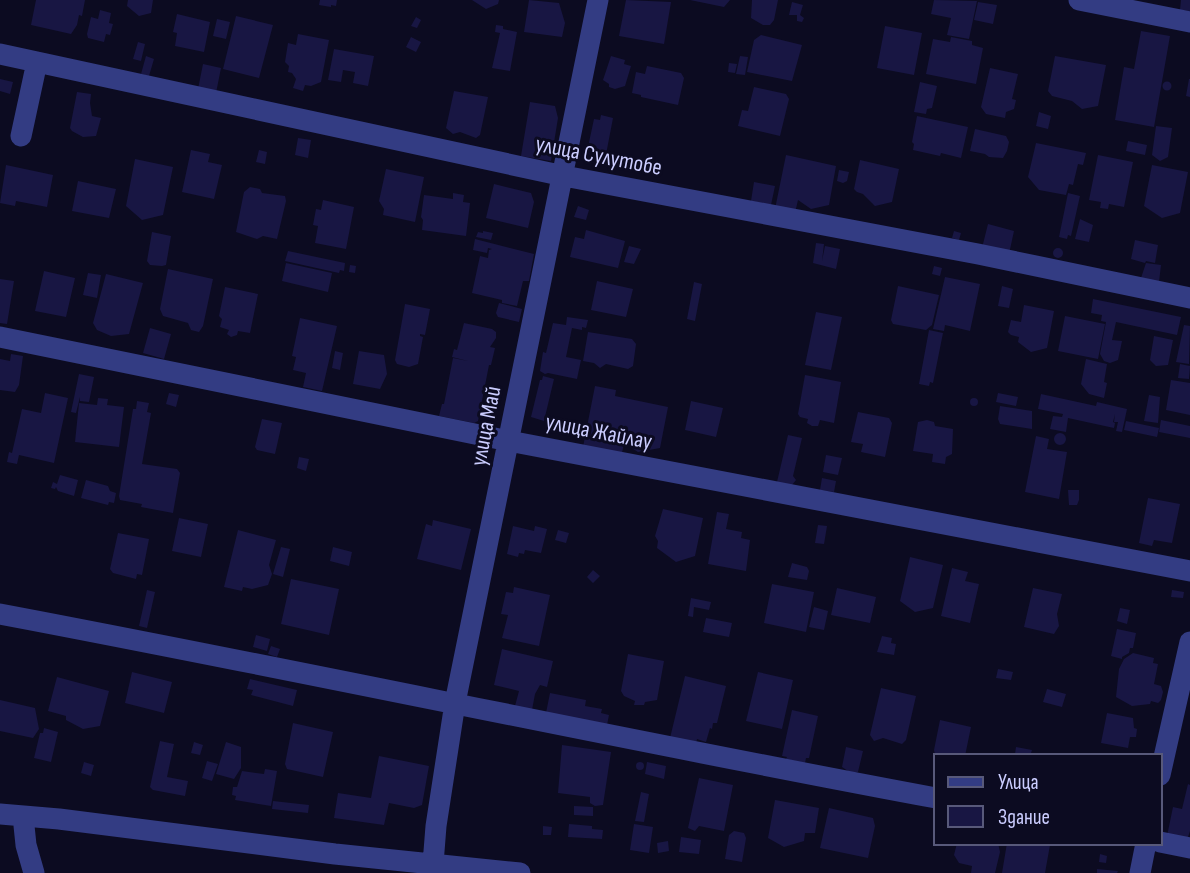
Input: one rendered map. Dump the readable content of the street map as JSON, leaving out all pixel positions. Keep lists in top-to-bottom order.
{
  "streets": {
    "street": ["улица Сулутобе", "улица Май", "улица Жайлау"]
  },
  "crossings": [
    ["улица Сулутобе", "улица Май"],
    ["улица Май", "улица Жайлау"]
  ],
  "legend": ["Улица", "Здание"]
}
